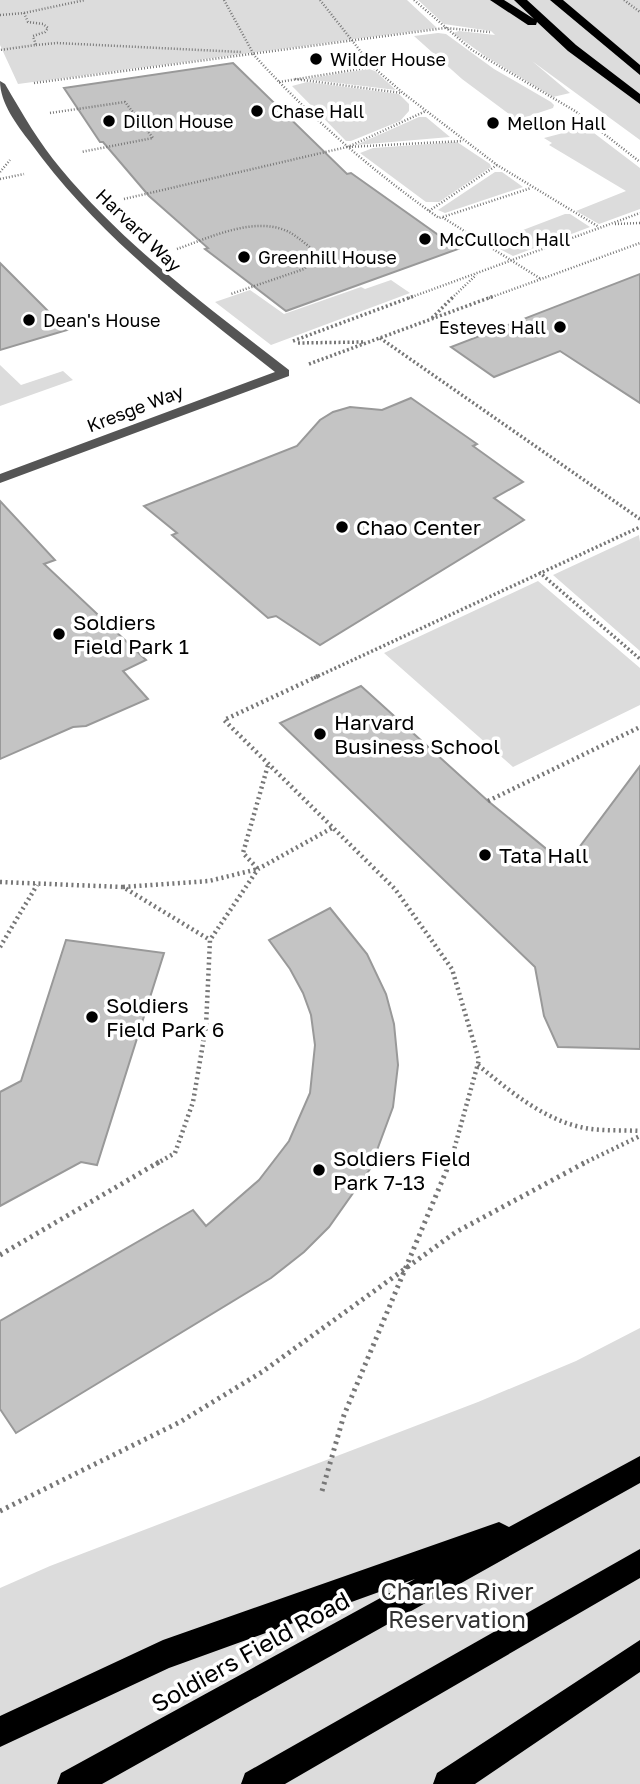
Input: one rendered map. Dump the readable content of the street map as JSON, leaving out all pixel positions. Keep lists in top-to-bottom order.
{
  "streets": {
    "highway": ["Soldiers Field Road"],
    "street": ["Harvard Way", "Kresge Way"]
  },
  "crossings": [
    ["Harvard Way", "Kresge Way"]
  ],
  "parks": ["Charles River Reservation"],
  "places": [
    "Wilder House",
    "Chase Hall",
    "Dillon House",
    "Mellon Hall",
    "McCulloch Hall",
    "Greenhill House",
    "Dean's House",
    "Esteves Hall",
    "Chao Center",
    "Soldiers Field Park 1",
    "Harvard Business School",
    "Tata Hall",
    "Soldiers Field Park 6",
    "Soldiers Field Park 7-13"
  ]
}
